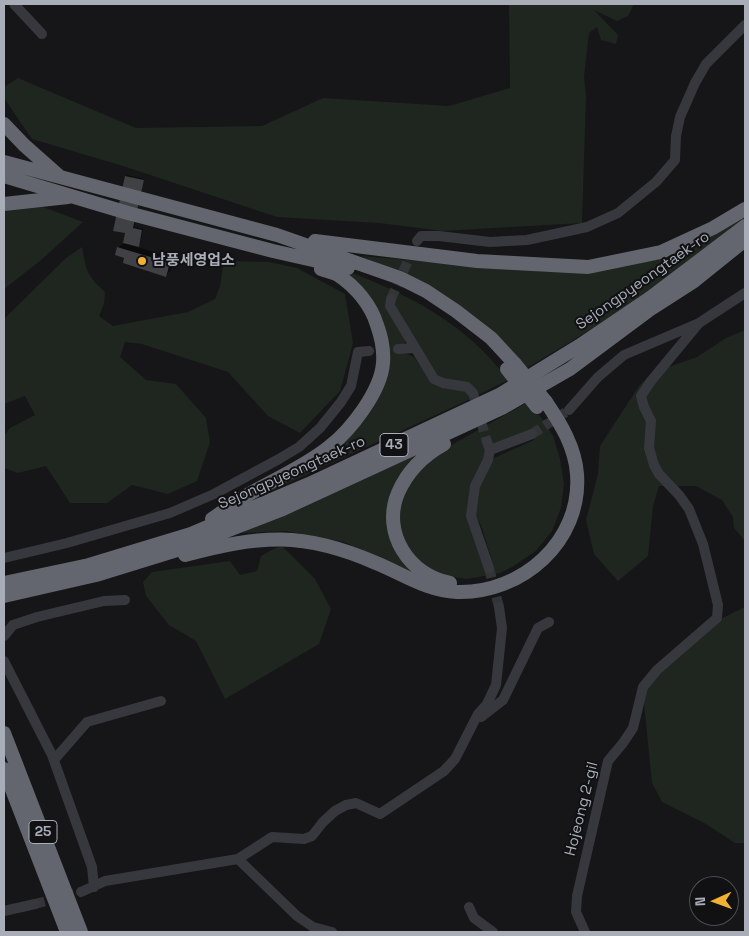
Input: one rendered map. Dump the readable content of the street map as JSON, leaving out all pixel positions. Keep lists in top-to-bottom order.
{
  "streets": {
    "highway": ["Sejongpyeongtaek-ro", "43", "25"],
    "street": ["Hojeong 2-gil"]
  },
  "places": ["남풍세영업소"],
  "north": "left"
}
